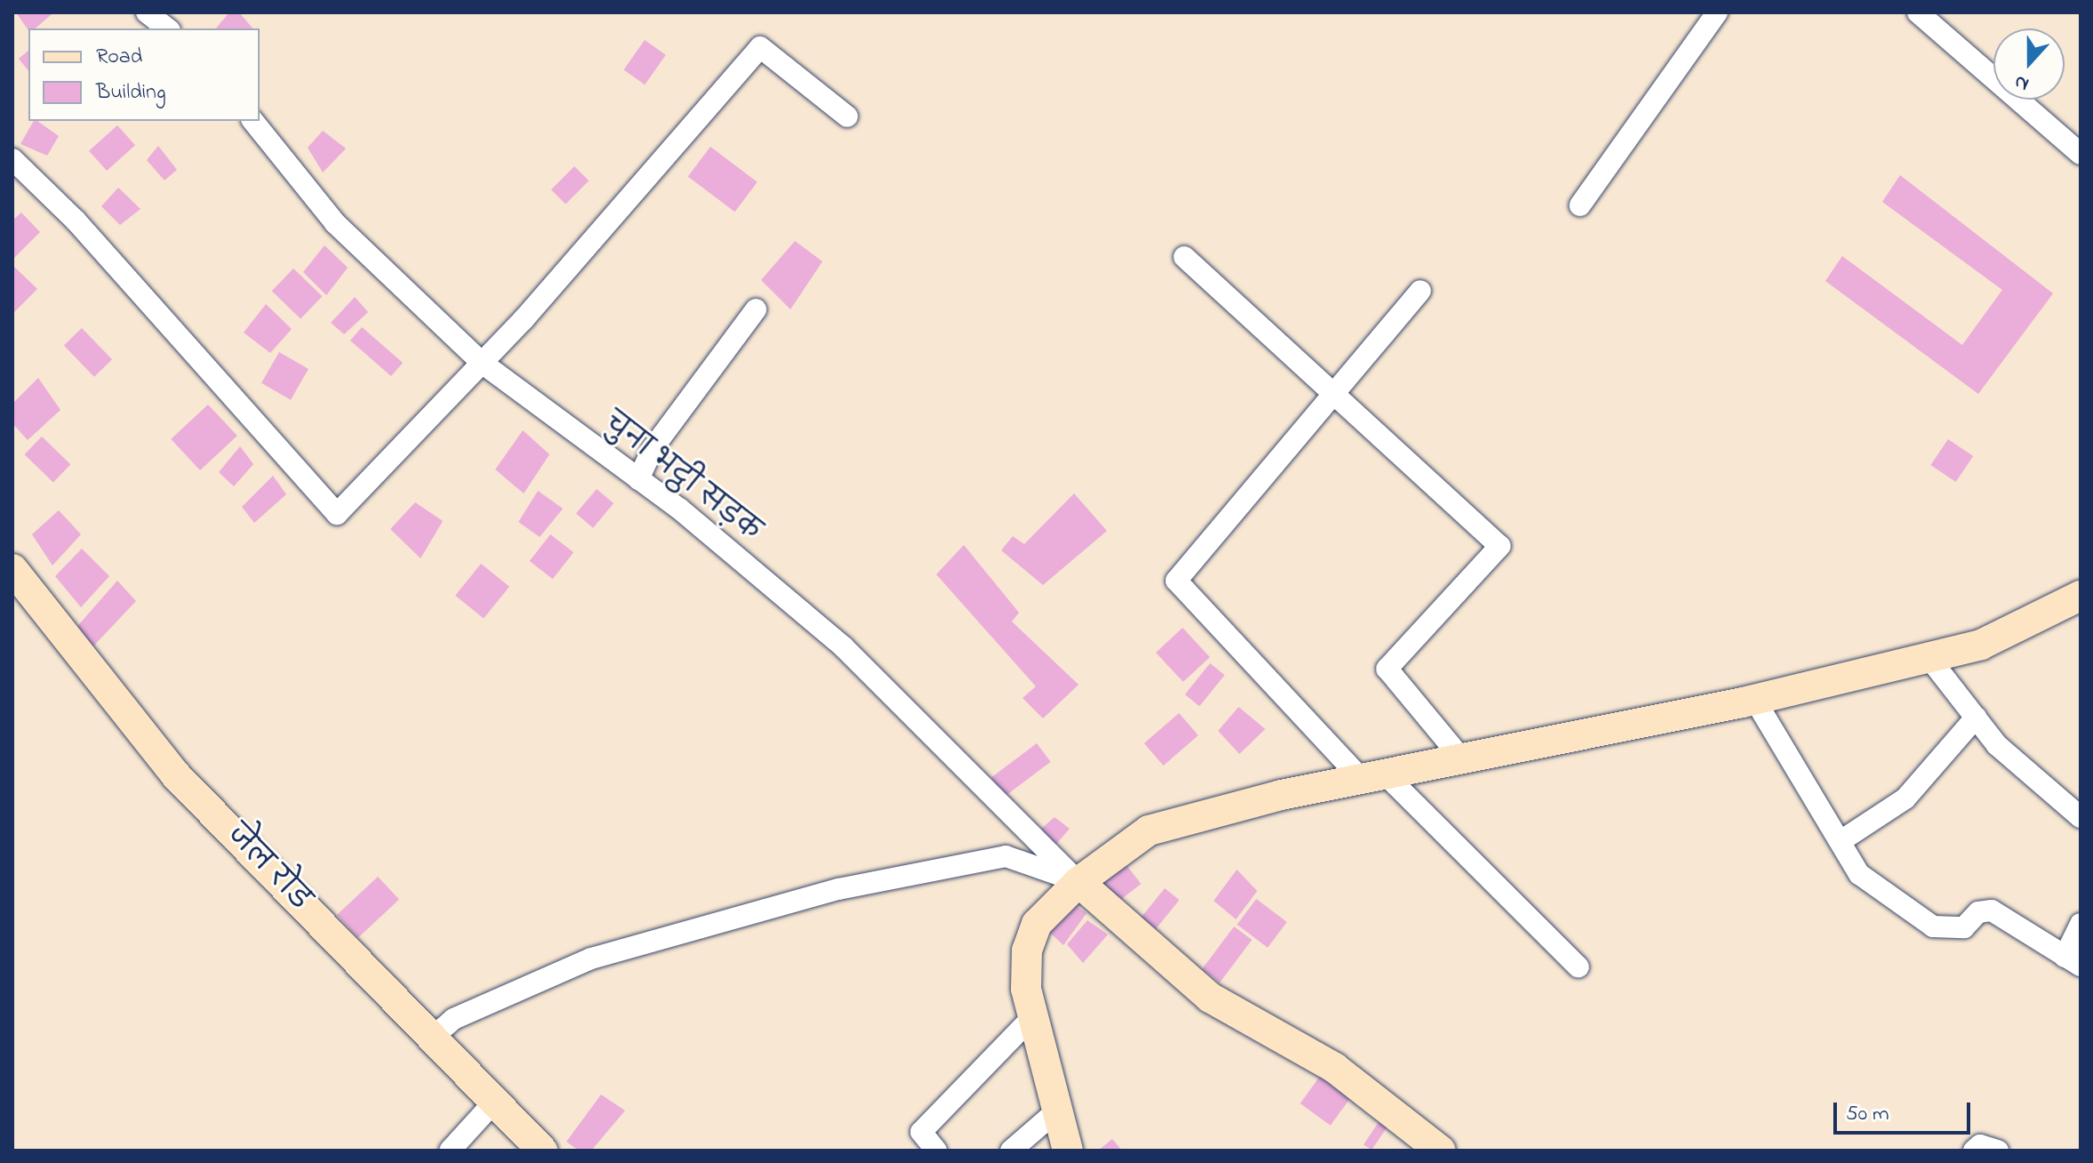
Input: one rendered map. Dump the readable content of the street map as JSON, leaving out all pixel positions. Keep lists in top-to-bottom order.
{
  "streets": {
    "street": ["चुना भट्ठी सड़क", "जेल रोड"]
  },
  "legend": ["Road", "Building"],
  "scale_bar": "50 m",
  "north": "bottom"
}
